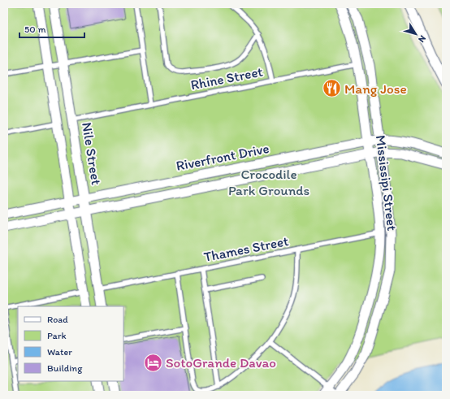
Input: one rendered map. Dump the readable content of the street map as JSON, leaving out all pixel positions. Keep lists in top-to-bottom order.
{
  "streets": {
    "street": ["Nile Street", "Riverfront Drive", "Mississipi Street"],
    "lane": ["Rhine Street", "Thames Street"]
  },
  "crossings": [
    ["Rhine Street", "Nile Street"],
    ["Nile Street", "Riverfront Drive"],
    ["Riverfront Drive", "Mississipi Street"]
  ],
  "parks": ["Crocodile Park Grounds"],
  "places": {
    "restaurant": ["Mang Jose"],
    "hotel": ["SotoGrande Davao"]
  },
  "legend": [
    "Road",
    "Park",
    "Water",
    "Building"
  ],
  "scale_bar": "50 m",
  "north": "bottom right"
}
